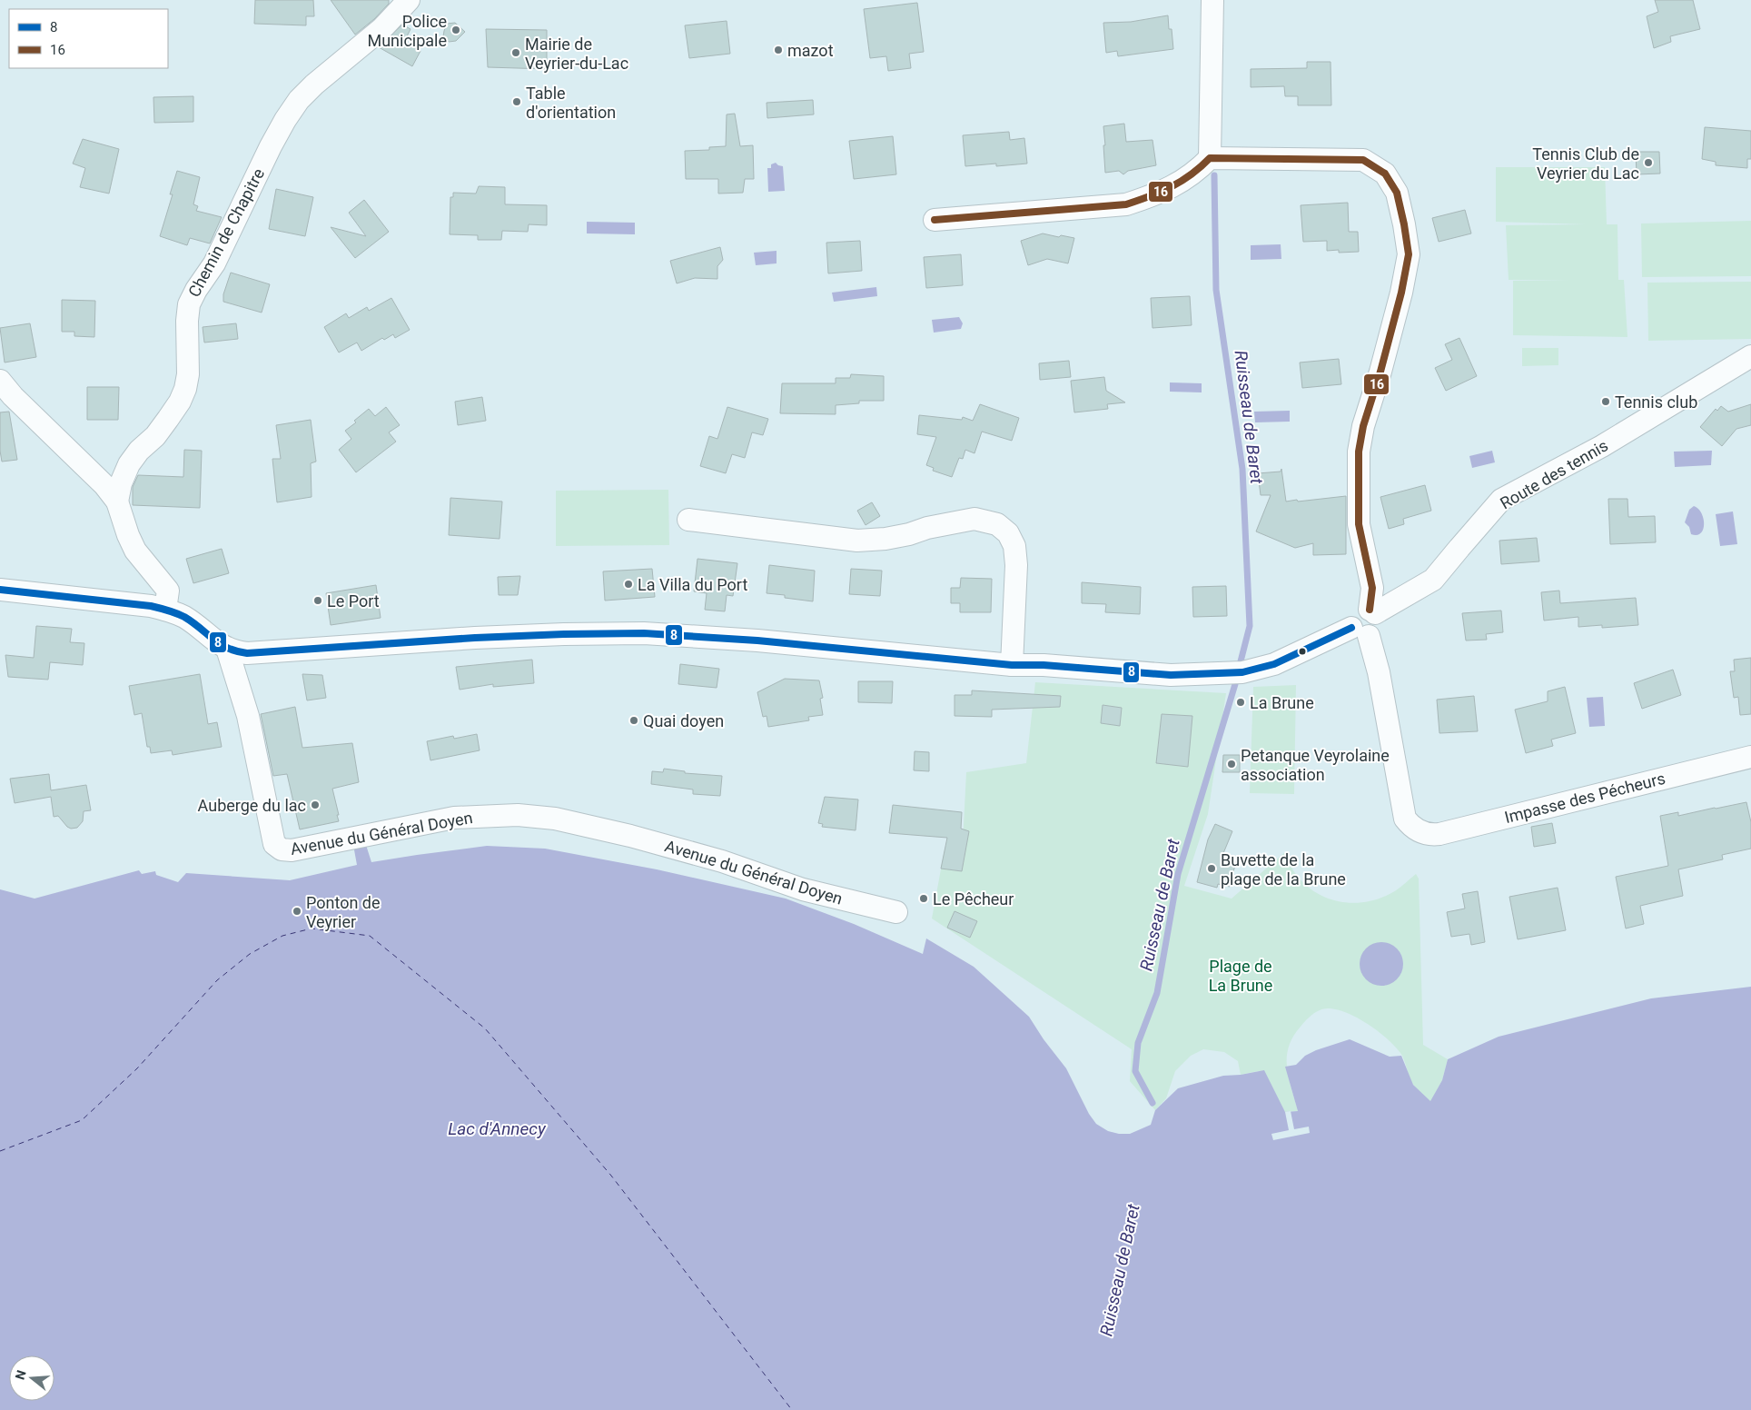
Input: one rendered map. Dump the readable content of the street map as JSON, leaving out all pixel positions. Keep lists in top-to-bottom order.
{
  "streets": {
    "street": [
      "Chemin de Chapitre",
      "Route des tennis",
      "Impasse des Pécheurs",
      "Avenue du Général Doyen"
    ]
  },
  "water": ["Ruisseau de Baret", "Lac d'Annecy"],
  "parks": ["Plage de La Brune"],
  "places": [
    "Police Municipale",
    "mazot",
    "Mairie de Veyrier-du-Lac",
    "Table d'orientation",
    "Tennis Club de Veyrier du Lac",
    "Tennis club",
    "La Villa du Port",
    "Le Port",
    "La Brune",
    "Quai doyen",
    "Petanque Veyrolaine association",
    "Auberge du lac",
    "Buvette de la plage de la Brune",
    "Le Pêcheur",
    "Ponton de Veyrier"
  ],
  "lines": ["transit line 16", "transit line 8"],
  "legend": ["8", "16"],
  "north": "left"
}
